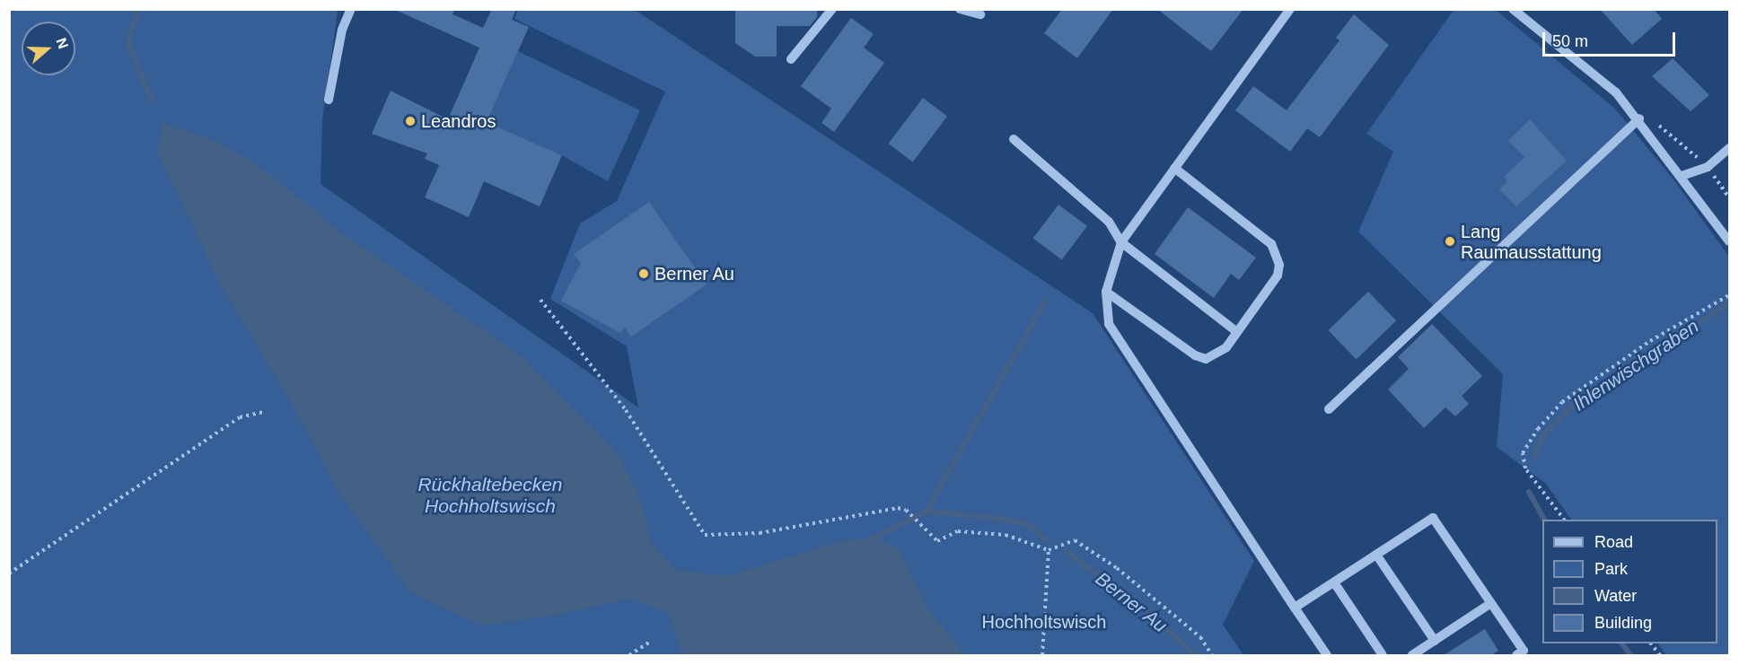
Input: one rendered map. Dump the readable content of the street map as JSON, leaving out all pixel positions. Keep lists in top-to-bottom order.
{
  "water": ["Ihlenwischgraben", "Rückhaltebecken Hochholtswisch", "Berner Au"],
  "parks": ["Hochholtswisch"],
  "places": ["Leandros", "Lang Raumausstattung", "Berner Au"],
  "legend": [
    "Road",
    "Park",
    "Water",
    "Building"
  ],
  "scale_bar": "50 m",
  "north": "right"
}
